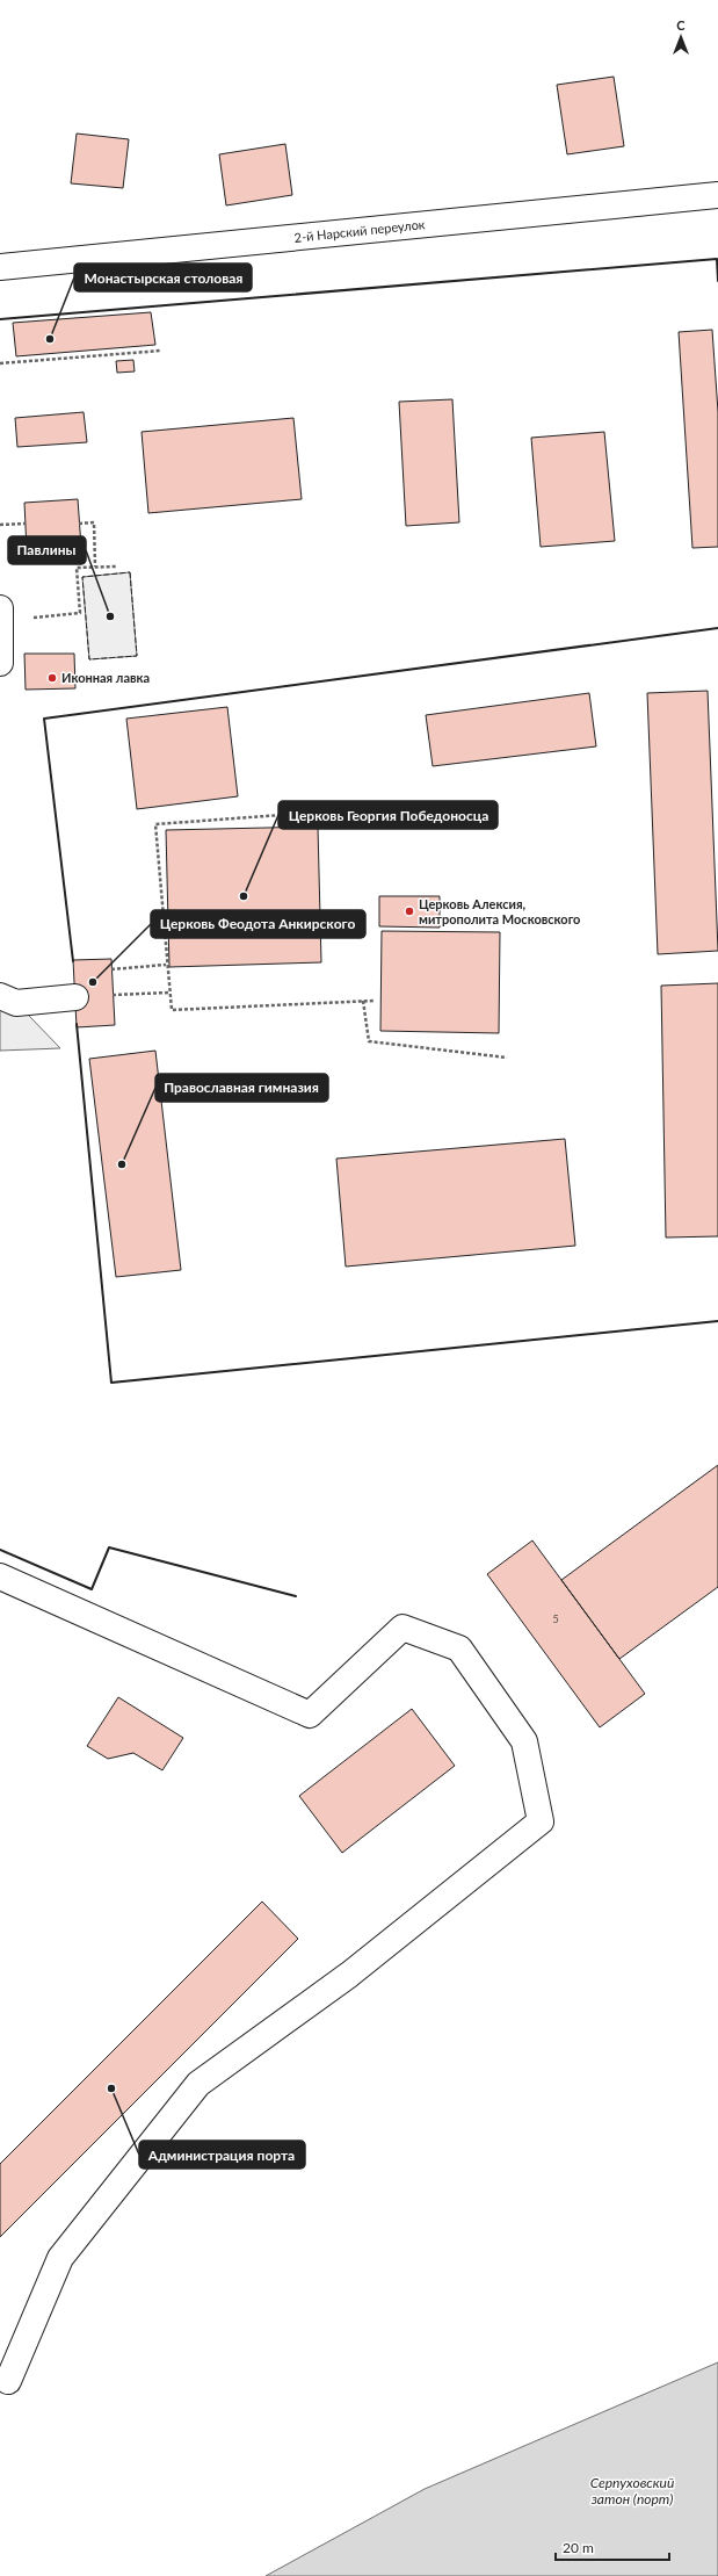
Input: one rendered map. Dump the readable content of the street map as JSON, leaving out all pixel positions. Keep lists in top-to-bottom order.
{
  "streets": {
    "street": ["2-й Нарский переулок"]
  },
  "water": ["Серпуховский затон (порт)"],
  "places": [
    "Монастырская столовая",
    "Павлины",
    "Иконная лавка",
    "Церковь Георгия Победоносца",
    "Церковь Алексия, митрополита Московского",
    "Церковь Феодота Анкирского",
    "Православная гимназия",
    "Администрация порта"
  ],
  "house_numbers": ["5"],
  "scale_bar": "20 m",
  "north": "top"
}
